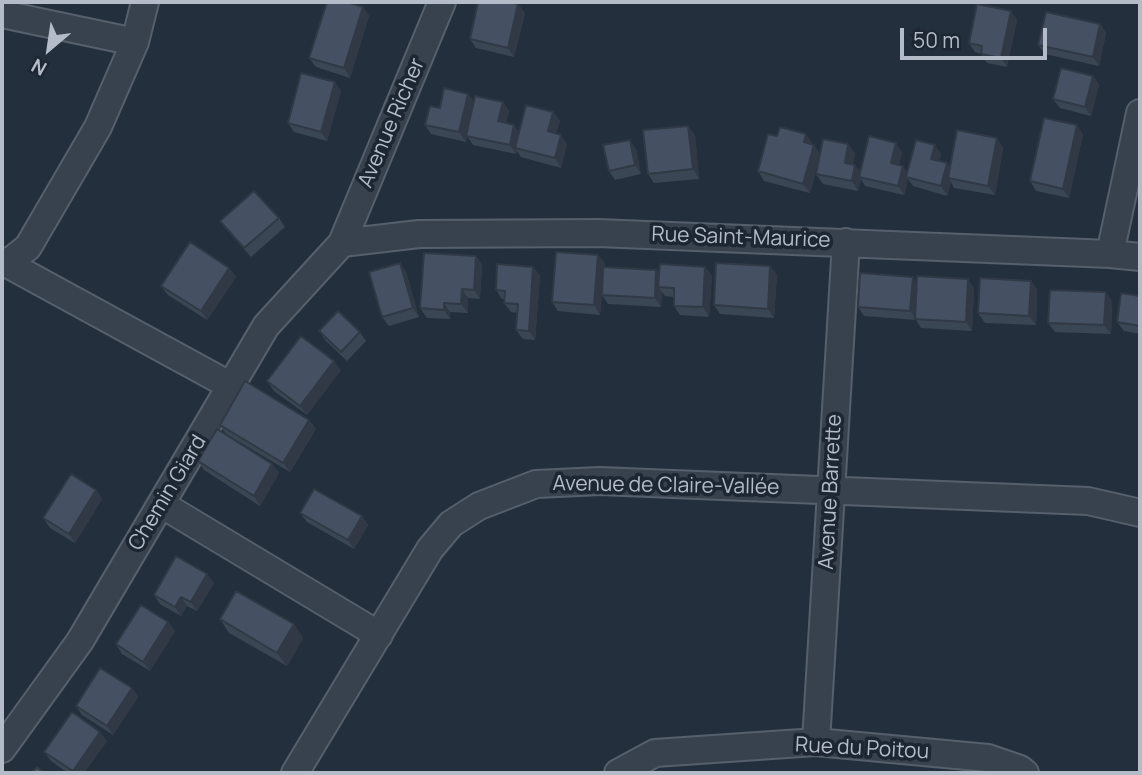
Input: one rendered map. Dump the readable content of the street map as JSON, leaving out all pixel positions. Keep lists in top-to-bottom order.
{
  "streets": {
    "street": [
      "Avenue Richer",
      "Rue Saint-Maurice",
      "Avenue de Claire-Vallée",
      "Avenue Barrette",
      "Chemin Giard",
      "Rue du Poitou"
    ]
  },
  "crossings": [
    ["Avenue Richer", "Rue Saint-Maurice"],
    ["Avenue Richer", "Chemin Giard"],
    ["Rue Saint-Maurice", "Avenue Barrette"],
    ["Rue Saint-Maurice", "Chemin Giard"],
    ["Avenue de Claire-Vallée", "Avenue Barrette"],
    ["Avenue Barrette", "Rue du Poitou"]
  ],
  "scale_bar": "50 m",
  "north": "bottom left"
}
